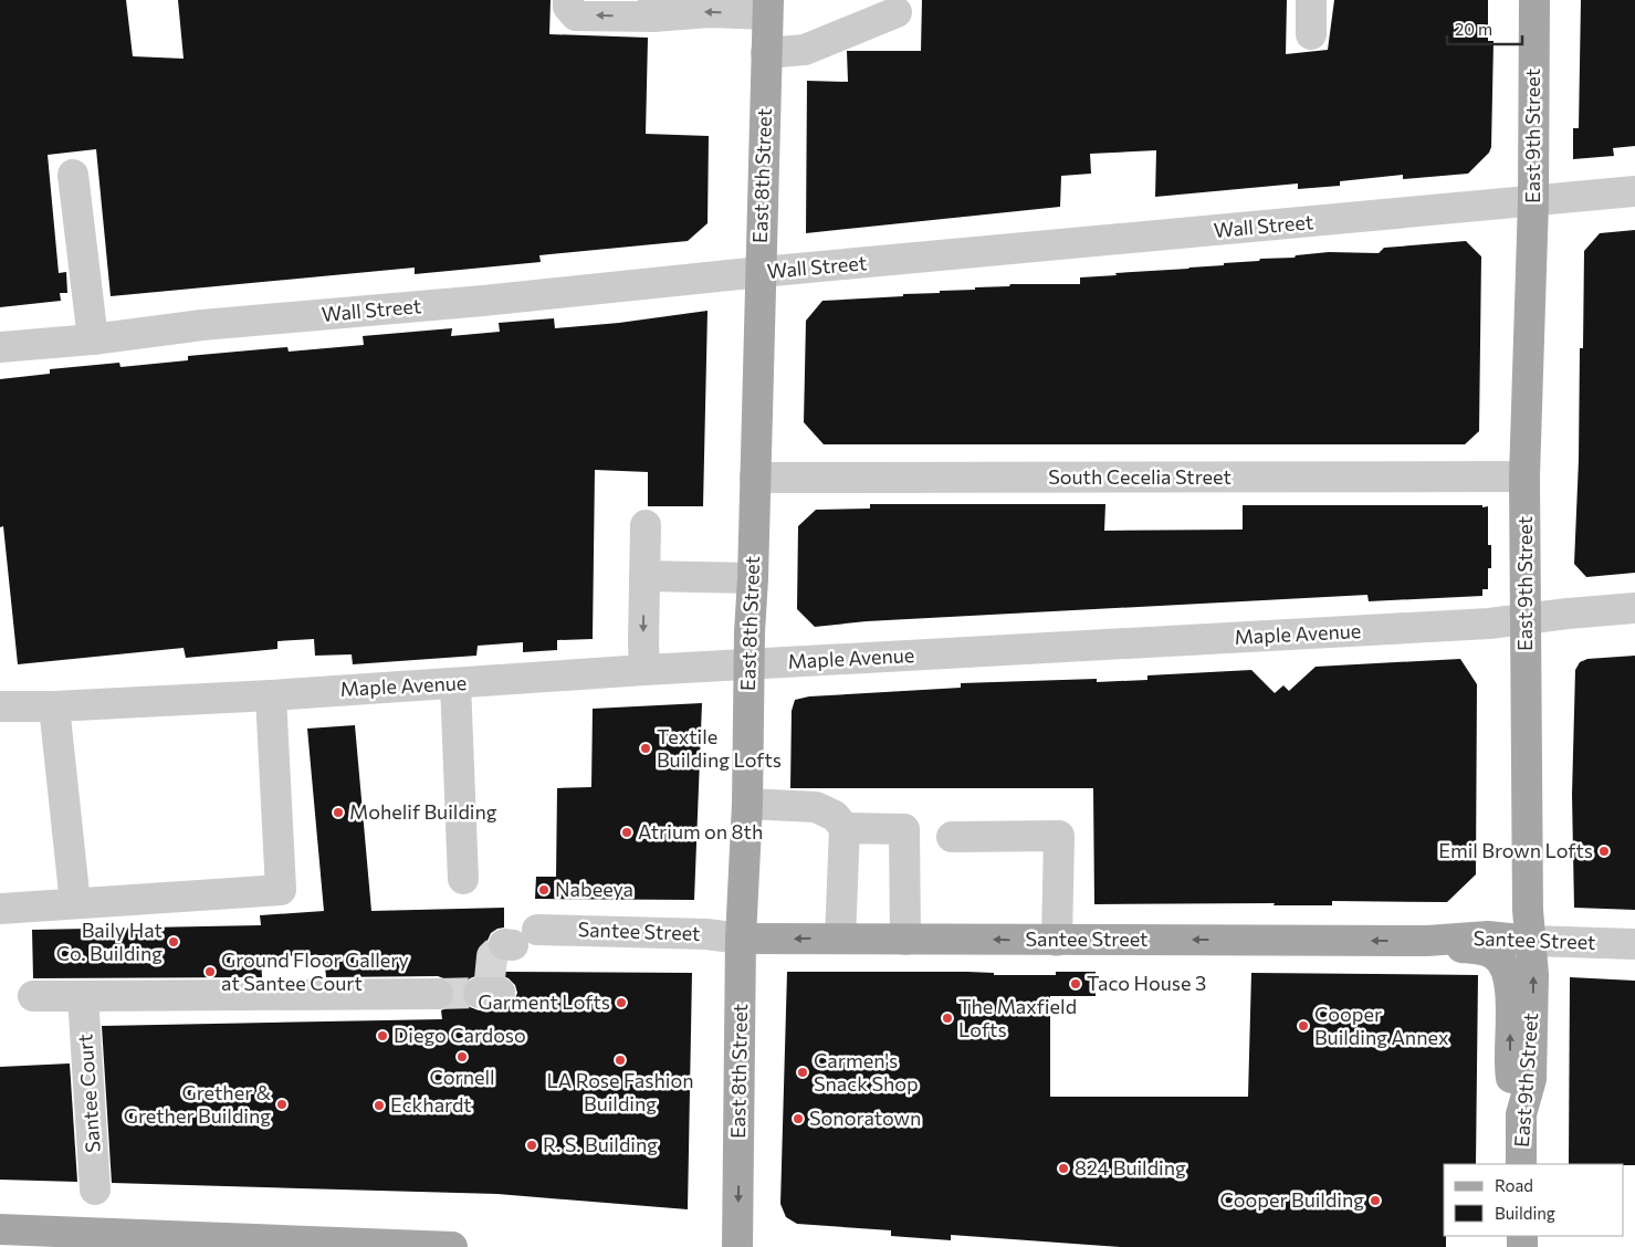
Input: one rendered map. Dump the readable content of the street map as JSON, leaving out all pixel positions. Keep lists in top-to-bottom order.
{
  "streets": {
    "main road": ["East 9th Street", "East 8th Street", "Santee Street"],
    "street": [
      "Wall Street",
      "South Cecelia Street",
      "Maple Avenue",
      "Santee Court"
    ]
  },
  "crossings": [
    ["East 9th Street", "Wall Street"],
    ["East 9th Street", "South Cecelia Street"],
    ["East 9th Street", "Maple Avenue"],
    ["East 9th Street", "Santee Street"],
    ["East 8th Street", "Wall Street"],
    ["East 8th Street", "South Cecelia Street"],
    ["East 8th Street", "Maple Avenue"],
    ["East 8th Street", "Santee Street"]
  ],
  "one_way": ["Santee Street"],
  "places": [
    "Textile Building Lofts",
    "Mohelif Building",
    "Atrium on 8th",
    "Emil Brown Lofts",
    "Nabeeya",
    "Baily Hat Co. Building",
    "Ground Floor Gallery at Santee Court",
    "Taco House 3",
    "Garment Lofts",
    "The Maxfield Lofts",
    "Cooper Building Annex",
    "Diego Cardoso",
    "Cornell",
    "LA Rose Fashion Building",
    "Carmen's Snack Shop",
    "Grether & Grether Building",
    "Eckhardt",
    "Sonoratown",
    "R. S. Building",
    "824 Building",
    "Cooper Building"
  ],
  "legend": ["Road", "Building"],
  "scale_bar": "20 m"
}
